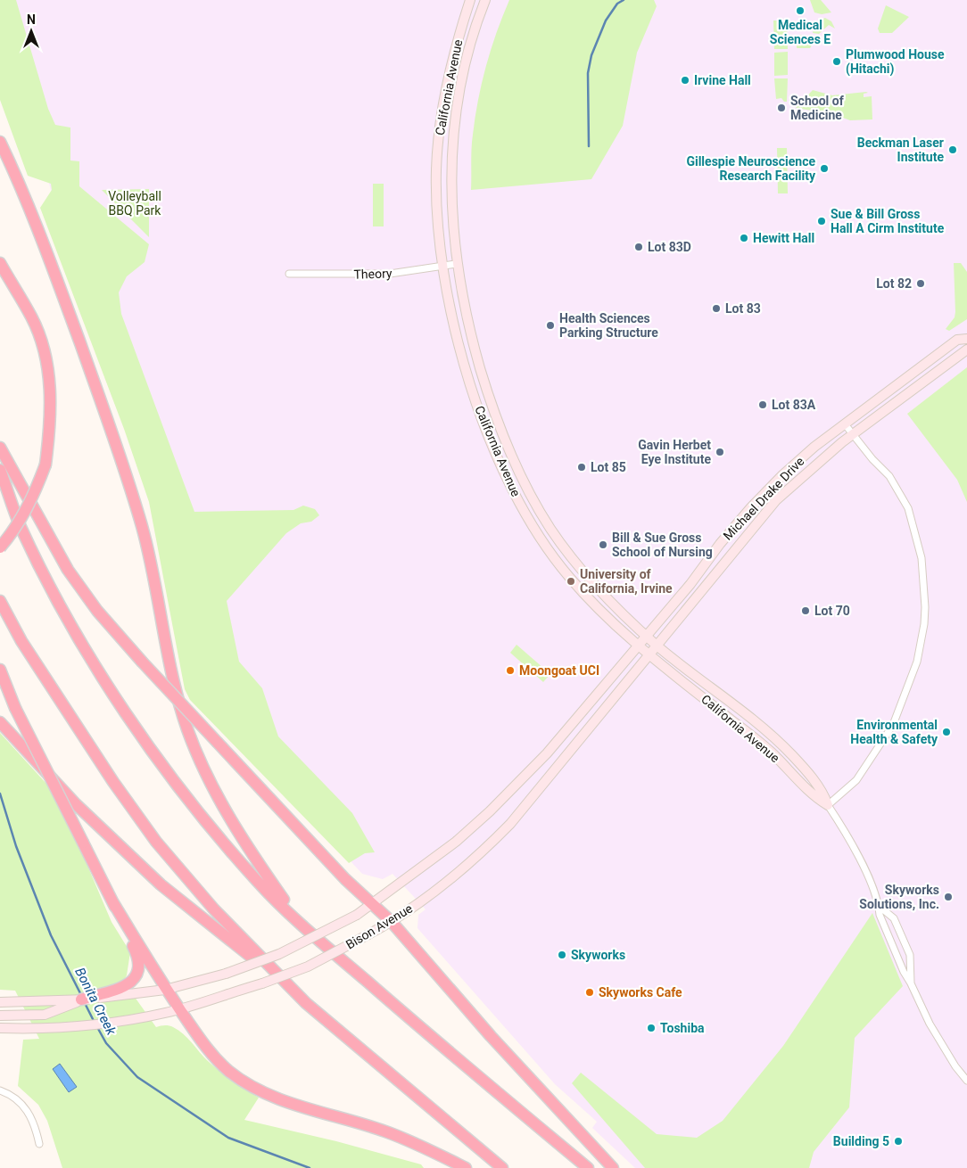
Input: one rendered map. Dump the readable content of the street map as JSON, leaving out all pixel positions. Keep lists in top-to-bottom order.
{
  "streets": {
    "main road": ["California Avenue", "Michael Drake Drive", "Bison Avenue"],
    "street": ["Theory"]
  },
  "crossings": [
    ["California Avenue", "Theory"],
    ["California Avenue", "Michael Drake Drive"],
    ["California Avenue", "Bison Avenue"],
    ["Michael Drake Drive", "Bison Avenue"]
  ],
  "water": ["Bonita Creek"],
  "parks": ["Volleyball BBQ Park"],
  "places": [
    "Medical Sciences E",
    "Plumwood House (Hitachi)",
    "Irvine Hall",
    "School of Medicine",
    "Beckman Laser Institute",
    "Gillespie Neuroscience Research Facility",
    "Sue & Bill Gross Hall A Cirm Institute",
    "Hewitt Hall",
    "Lot 83D",
    "Lot 82",
    "Lot 83",
    "Health Sciences Parking Structure",
    "Lot 83A",
    "Gavin Herbet Eye Institute",
    "Lot 85",
    "Bill & Sue Gross School of Nursing",
    "University of California, Irvine",
    "Lot 70",
    "Moongoat UCI",
    "Environmental Health & Safety",
    "Skyworks Solutions, Inc.",
    "Skyworks",
    "Skyworks Cafe",
    "Toshiba",
    "Building 5"
  ],
  "north": "top"
}
